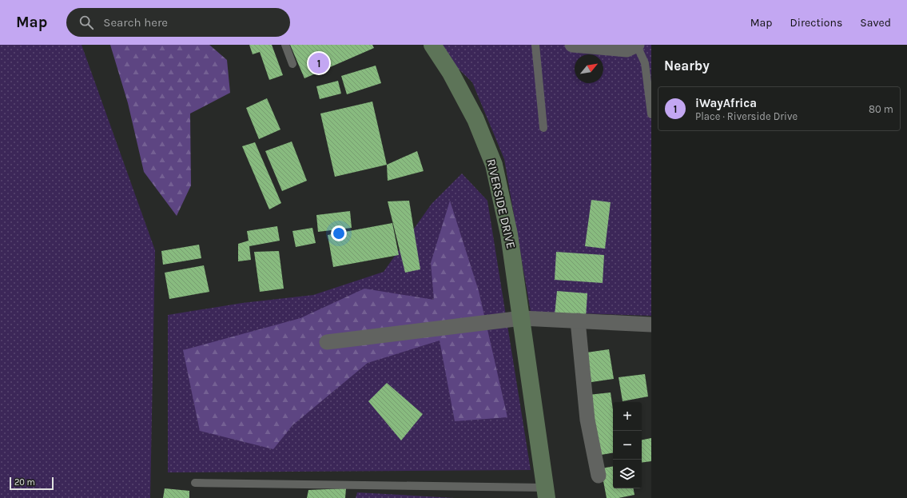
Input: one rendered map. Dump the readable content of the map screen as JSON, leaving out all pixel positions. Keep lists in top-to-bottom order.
{
  "streets": {
    "street": ["RIVERSIDE DRIVE"]
  },
  "scale_bar": "20 m",
  "north": "top right",
  "page": {
    "header": "Map",
    "search": "Search here",
    "nav": ["Map", "Directions", "Saved"],
    "heading": "Nearby",
    "pins": "1",
    "list": [
      {
        "mark": "1",
        "name": "iWayAfrica",
        "note": "Place · Riverside Drive",
        "value": "80 m"
      }
    ],
    "map_buttons": ["+", "−"],
    "scale": "20 m"
  }
}
